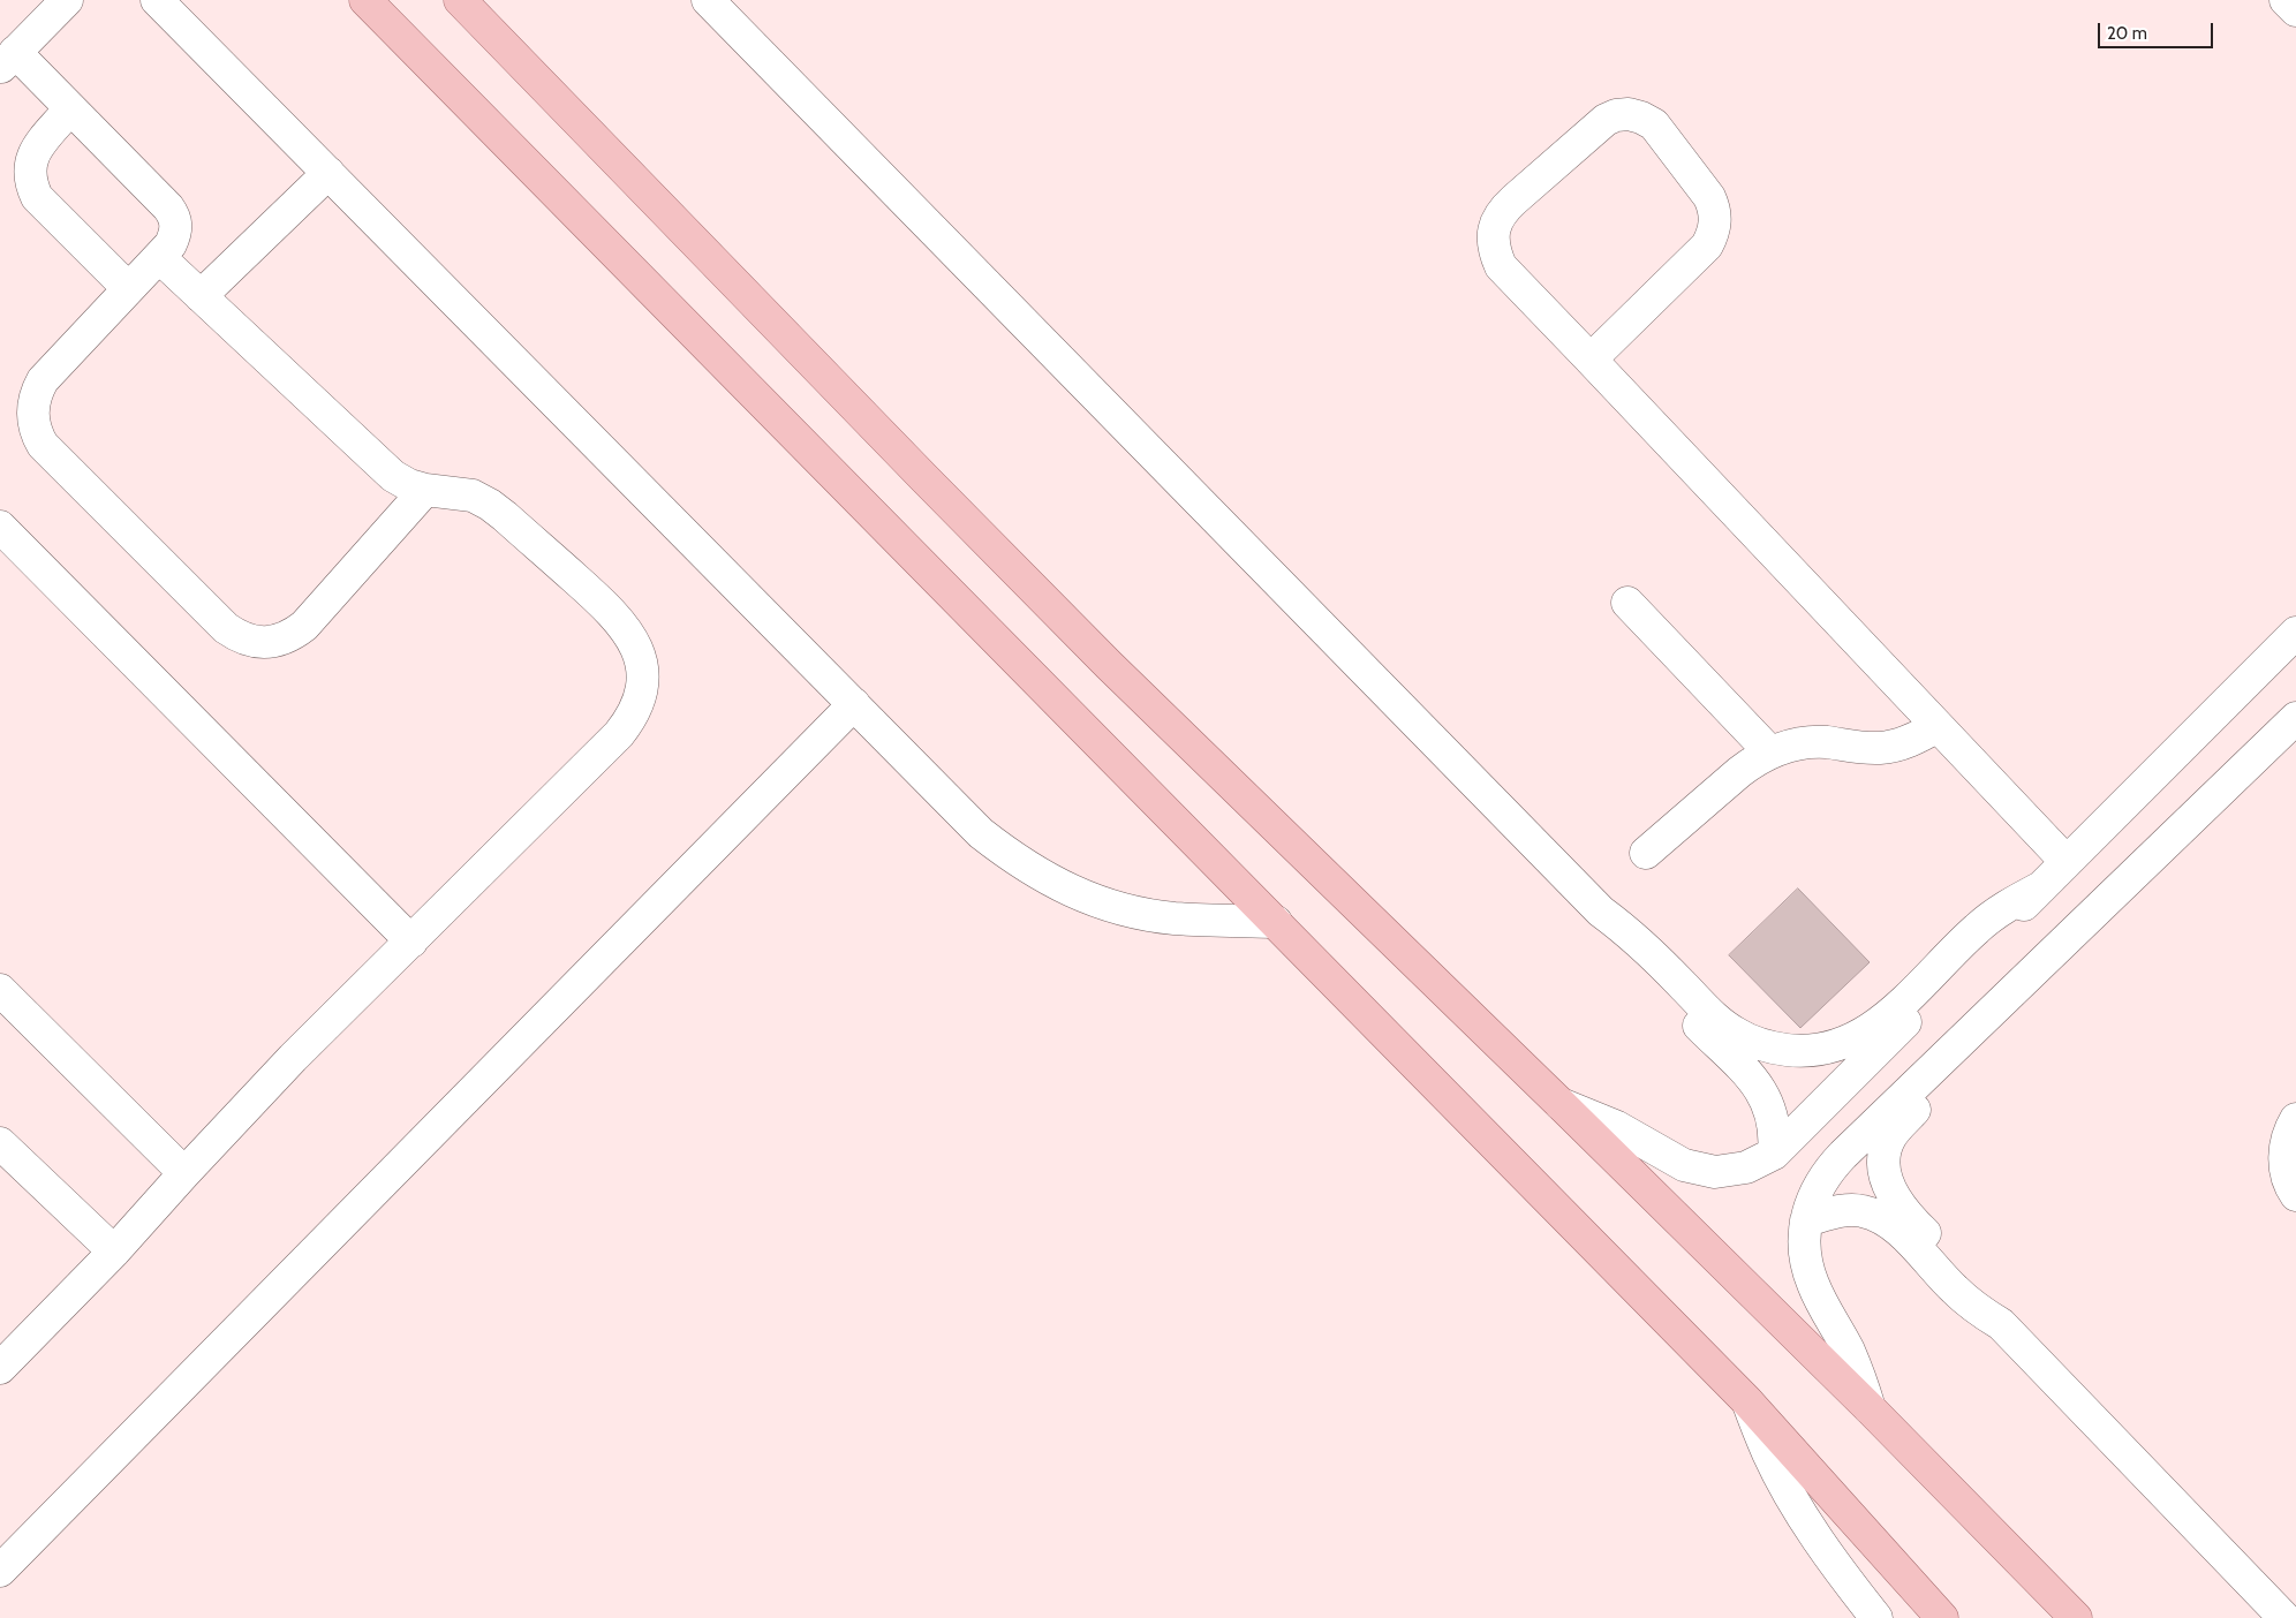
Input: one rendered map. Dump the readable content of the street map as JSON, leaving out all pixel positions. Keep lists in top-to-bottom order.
{
  "scale_bar": "20 m"
}
